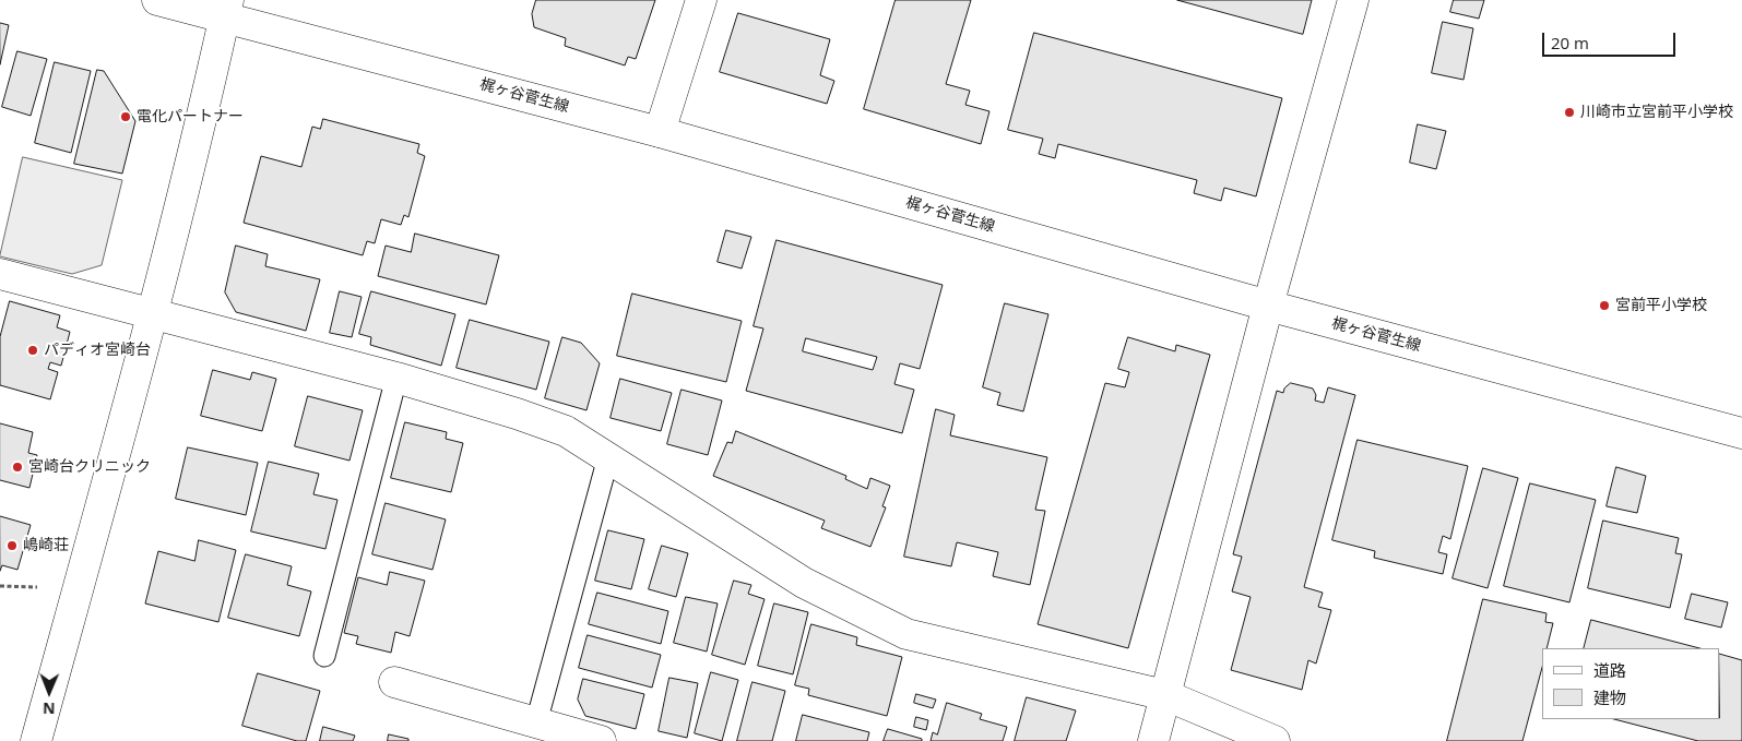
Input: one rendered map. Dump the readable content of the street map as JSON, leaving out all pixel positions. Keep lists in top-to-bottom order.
{
  "streets": {
    "street": ["梶ヶ谷菅生線"]
  },
  "places": [
    "川崎市立宮前平小学校",
    "電化パートナー",
    "宮前平小学校",
    "パディオ宮崎台",
    "宮崎台クリニック",
    "嶋崎荘"
  ],
  "legend": ["道路", "建物"],
  "scale_bar": "20 m",
  "north": "bottom"
}
